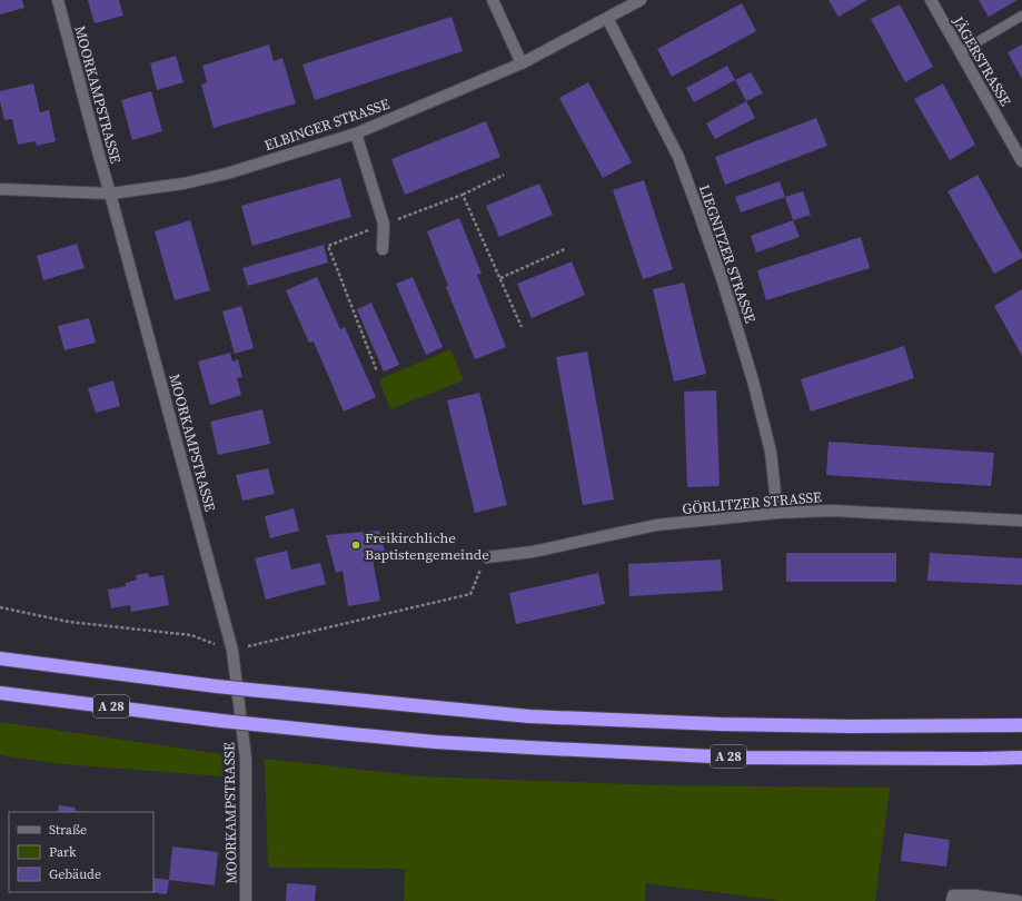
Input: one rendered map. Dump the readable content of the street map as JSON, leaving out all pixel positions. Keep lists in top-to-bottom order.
{
  "streets": {
    "highway": ["A 28"],
    "street": [
      "JÄGERSTRASSE",
      "MOORKAMPSTRASSE",
      "ELBINGER STRASSE",
      "LIEGNITZER STRASSE",
      "GÖRLITZER STRASSE"
    ]
  },
  "crossings": [
    ["MOORKAMPSTRASSE", "ELBINGER STRASSE"],
    ["ELBINGER STRASSE", "LIEGNITZER STRASSE"],
    ["LIEGNITZER STRASSE", "GÖRLITZER STRASSE"]
  ],
  "places": ["Freikirchliche Baptistengemeinde"],
  "legend": ["Straße", "Park", "Gebäude"]
}
